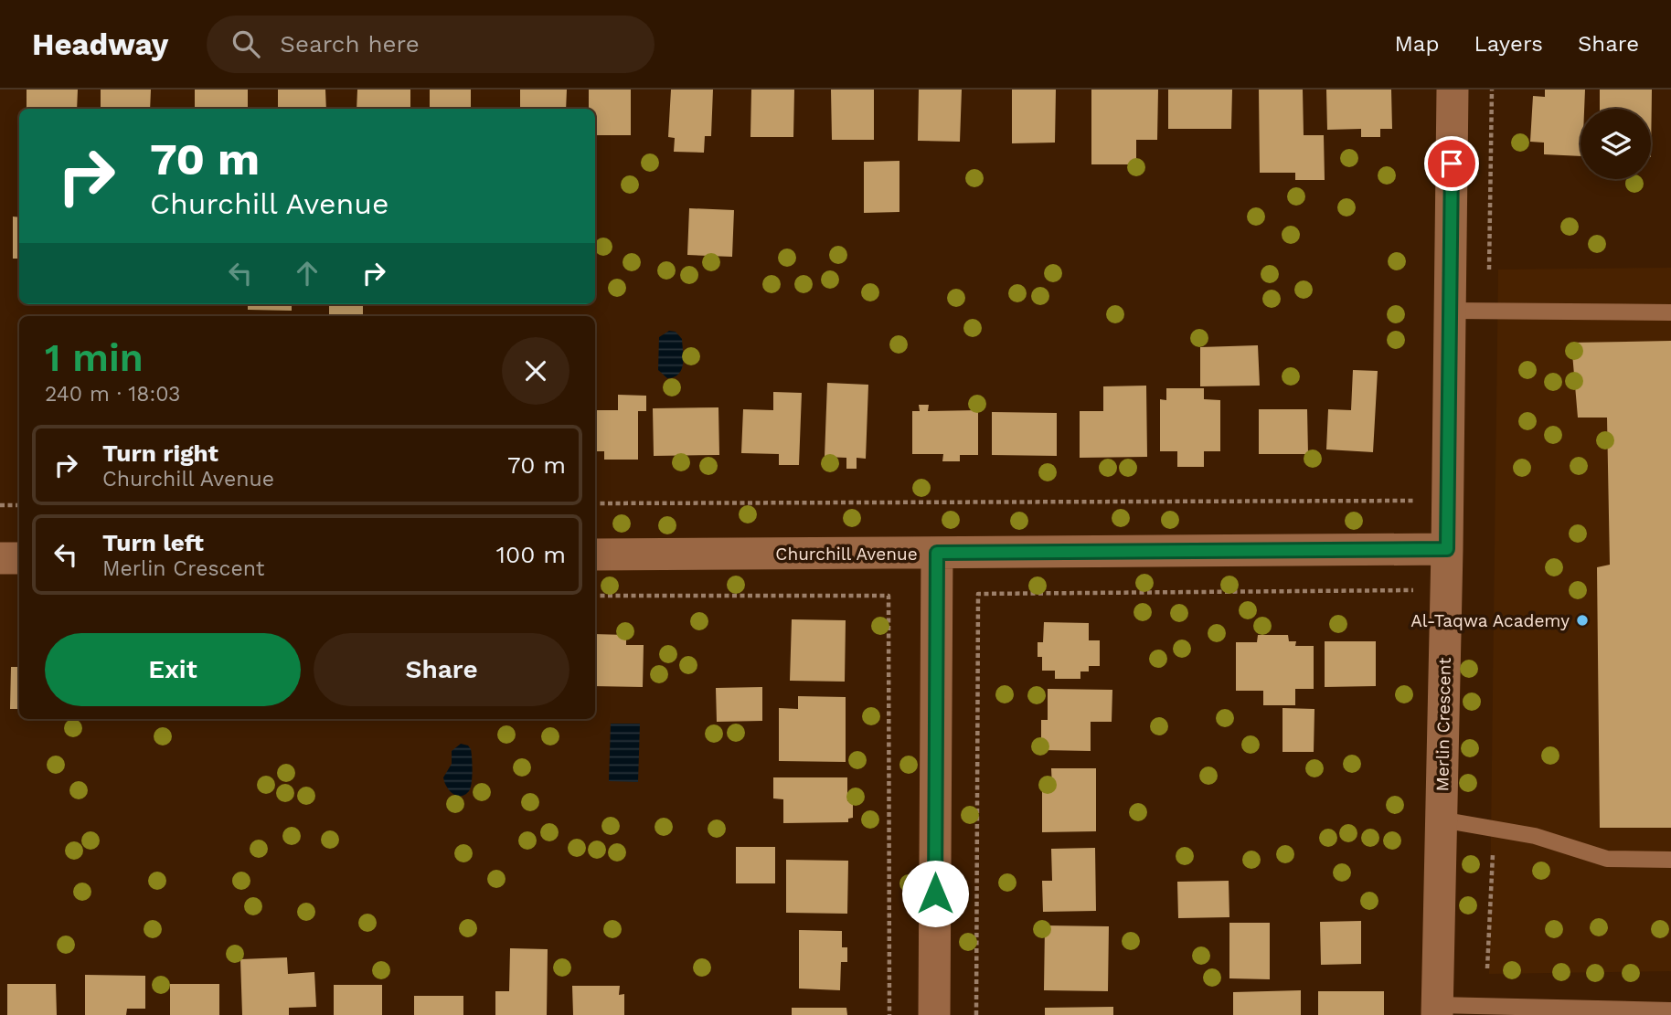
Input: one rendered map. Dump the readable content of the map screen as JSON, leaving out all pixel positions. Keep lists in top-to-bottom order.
{
  "streets": {
    "street": ["Churchill Avenue", "Merlin Crescent"]
  },
  "crossings": [
    ["Churchill Avenue", "Merlin Crescent"]
  ],
  "places": ["Al-Taqwa Academy"],
  "page": {
    "header": "Headway",
    "search": "Search here",
    "nav": ["Map", "Layers", "Share"],
    "turn": ["70 m", "Churchill Avenue"],
    "heading": ["1 min", "240 m · 18:03"],
    "list": [
      {
        "name": "Turn right",
        "note": "Churchill Avenue",
        "value": "70 m"
      },
      {
        "name": "Turn left",
        "note": "Merlin Crescent",
        "value": "100 m"
      }
    ],
    "buttons": ["Exit", "Share"]
  }
}
